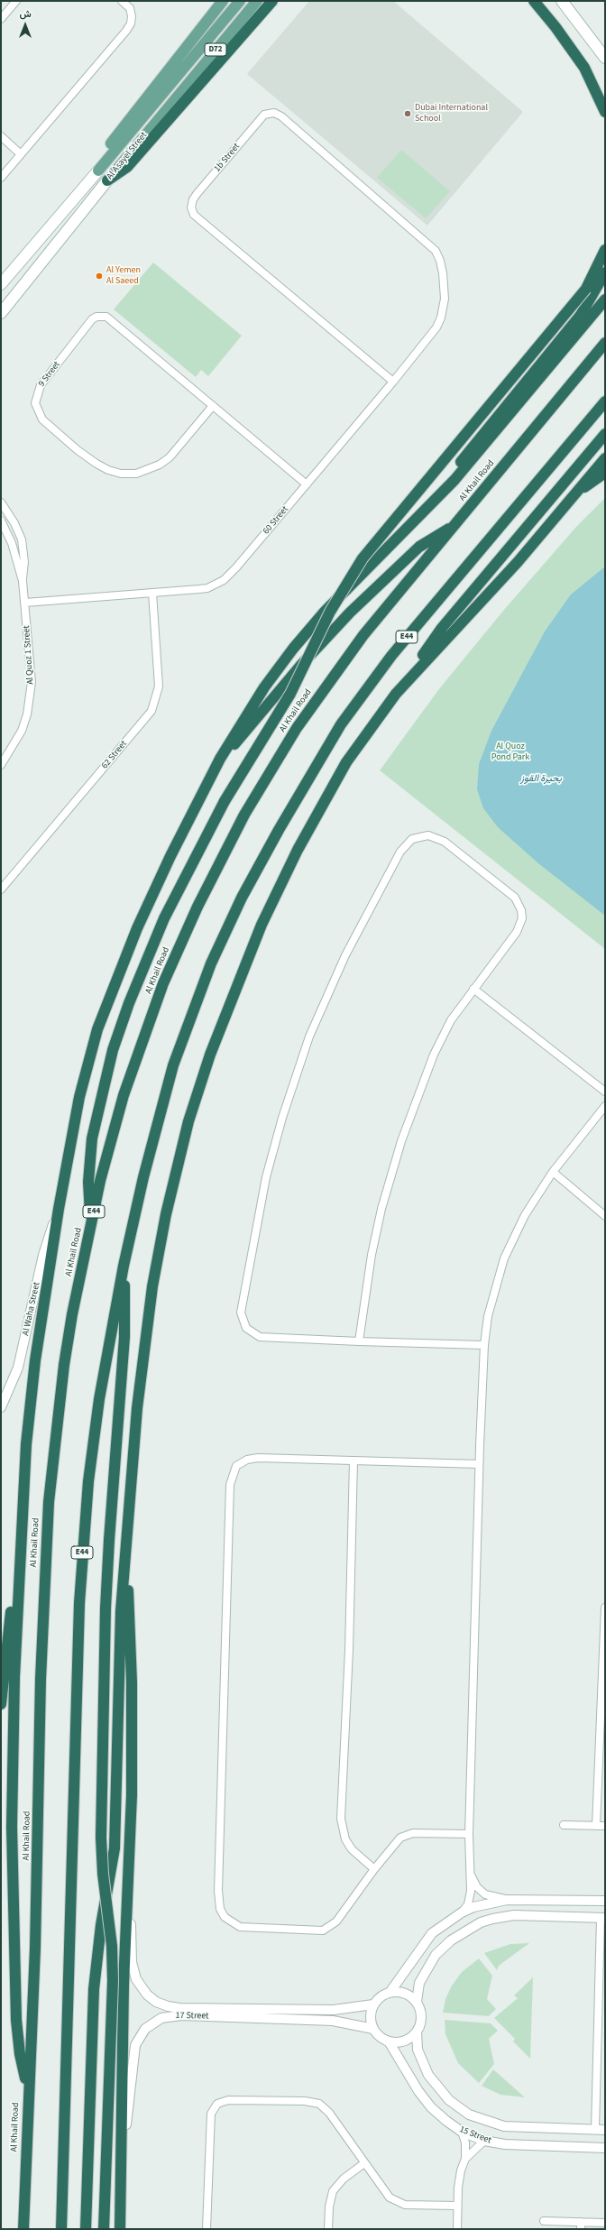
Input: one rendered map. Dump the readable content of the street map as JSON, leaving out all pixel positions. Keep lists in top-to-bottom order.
{
  "streets": {
    "highway": ["Al Khail Road", "E44"],
    "main road": ["D72", "Al Asayel Street"],
    "street": [
      "1b Street",
      "9 Street",
      "60 Street",
      "Al Quoz 1 Street",
      "62 Street",
      "Al Waha Street",
      "17 Street",
      "15 Street"
    ]
  },
  "crossings": [
    ["1b Street", "60 Street"],
    ["9 Street", "60 Street"],
    ["60 Street", "Al Quoz 1 Street"],
    ["60 Street", "62 Street"],
    ["17 Street", "15 Street"]
  ],
  "water": ["بحيرة القوز"],
  "parks": ["Al Quoz Pond Park"],
  "places": ["Dubai International School", "Al Yemen Al Saeed"],
  "north": "top"
}
